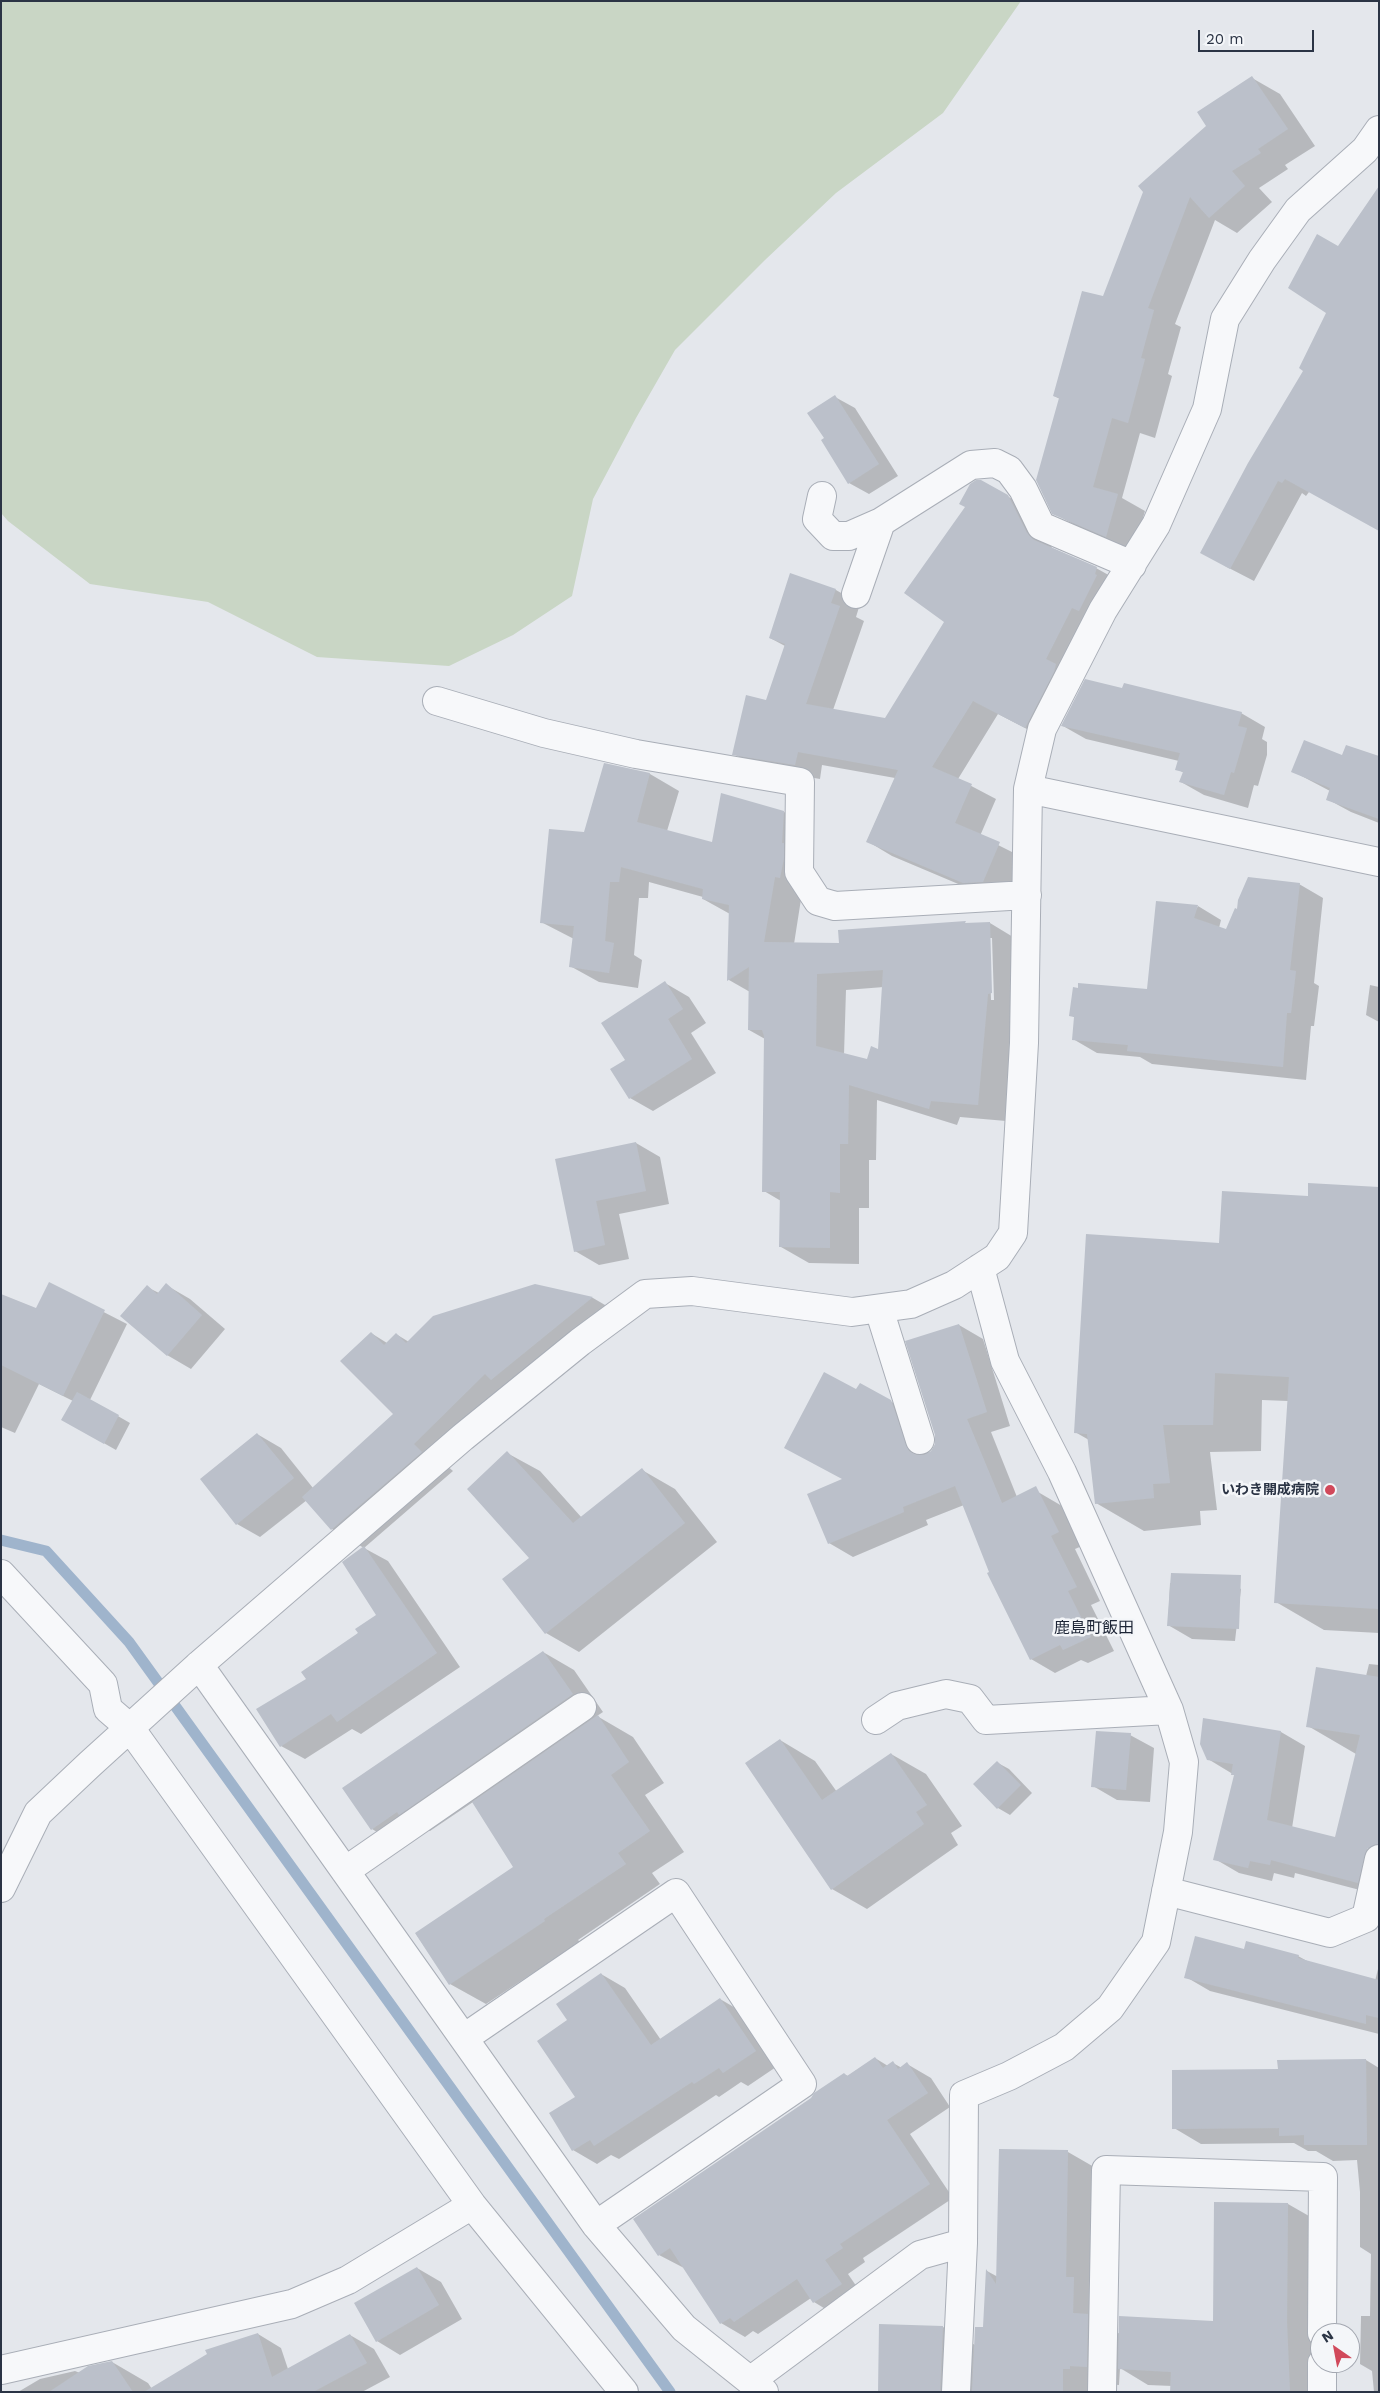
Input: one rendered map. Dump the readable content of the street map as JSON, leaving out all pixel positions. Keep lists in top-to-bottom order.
{
  "districts": ["鹿島町飯田"],
  "places": ["いわき開成病院"],
  "scale_bar": "20 m",
  "north": "top left"
}
